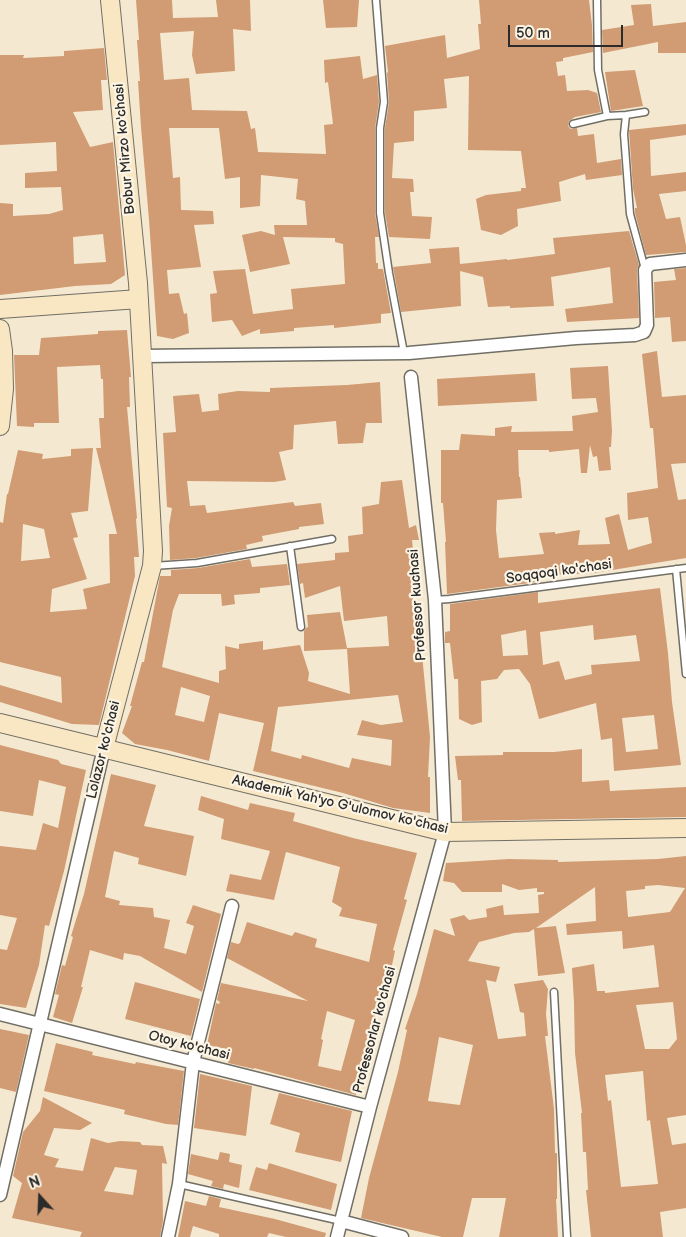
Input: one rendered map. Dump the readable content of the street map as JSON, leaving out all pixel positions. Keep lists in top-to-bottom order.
{
  "streets": {
    "street": [
      "Bobur Mirzo ko'chasi",
      "Professor kuchasi",
      "Lolazor ko'chasi",
      "Akademik Yah'yo G'ulomov ko'chasi",
      "Professorlar ko'chasi",
      "Otoy ko'chasi"
    ],
    "lane": ["Soqqoqi ko'chasi"]
  },
  "crossings": [
    ["Bobur Mirzo ko'chasi", "Lolazor ko'chasi"],
    ["Soqqoqi ko'chasi", "Professor kuchasi"],
    ["Professor kuchasi", "Akademik Yah'yo G'ulomov ko'chasi"],
    ["Professor kuchasi", "Professorlar ko'chasi"],
    ["Lolazor ko'chasi", "Akademik Yah'yo G'ulomov ko'chasi"],
    ["Lolazor ko'chasi", "Otoy ko'chasi"],
    ["Akademik Yah'yo G'ulomov ko'chasi", "Professorlar ko'chasi"],
    ["Professorlar ko'chasi", "Otoy ko'chasi"]
  ],
  "scale_bar": "50 m",
  "north": "top"
}
